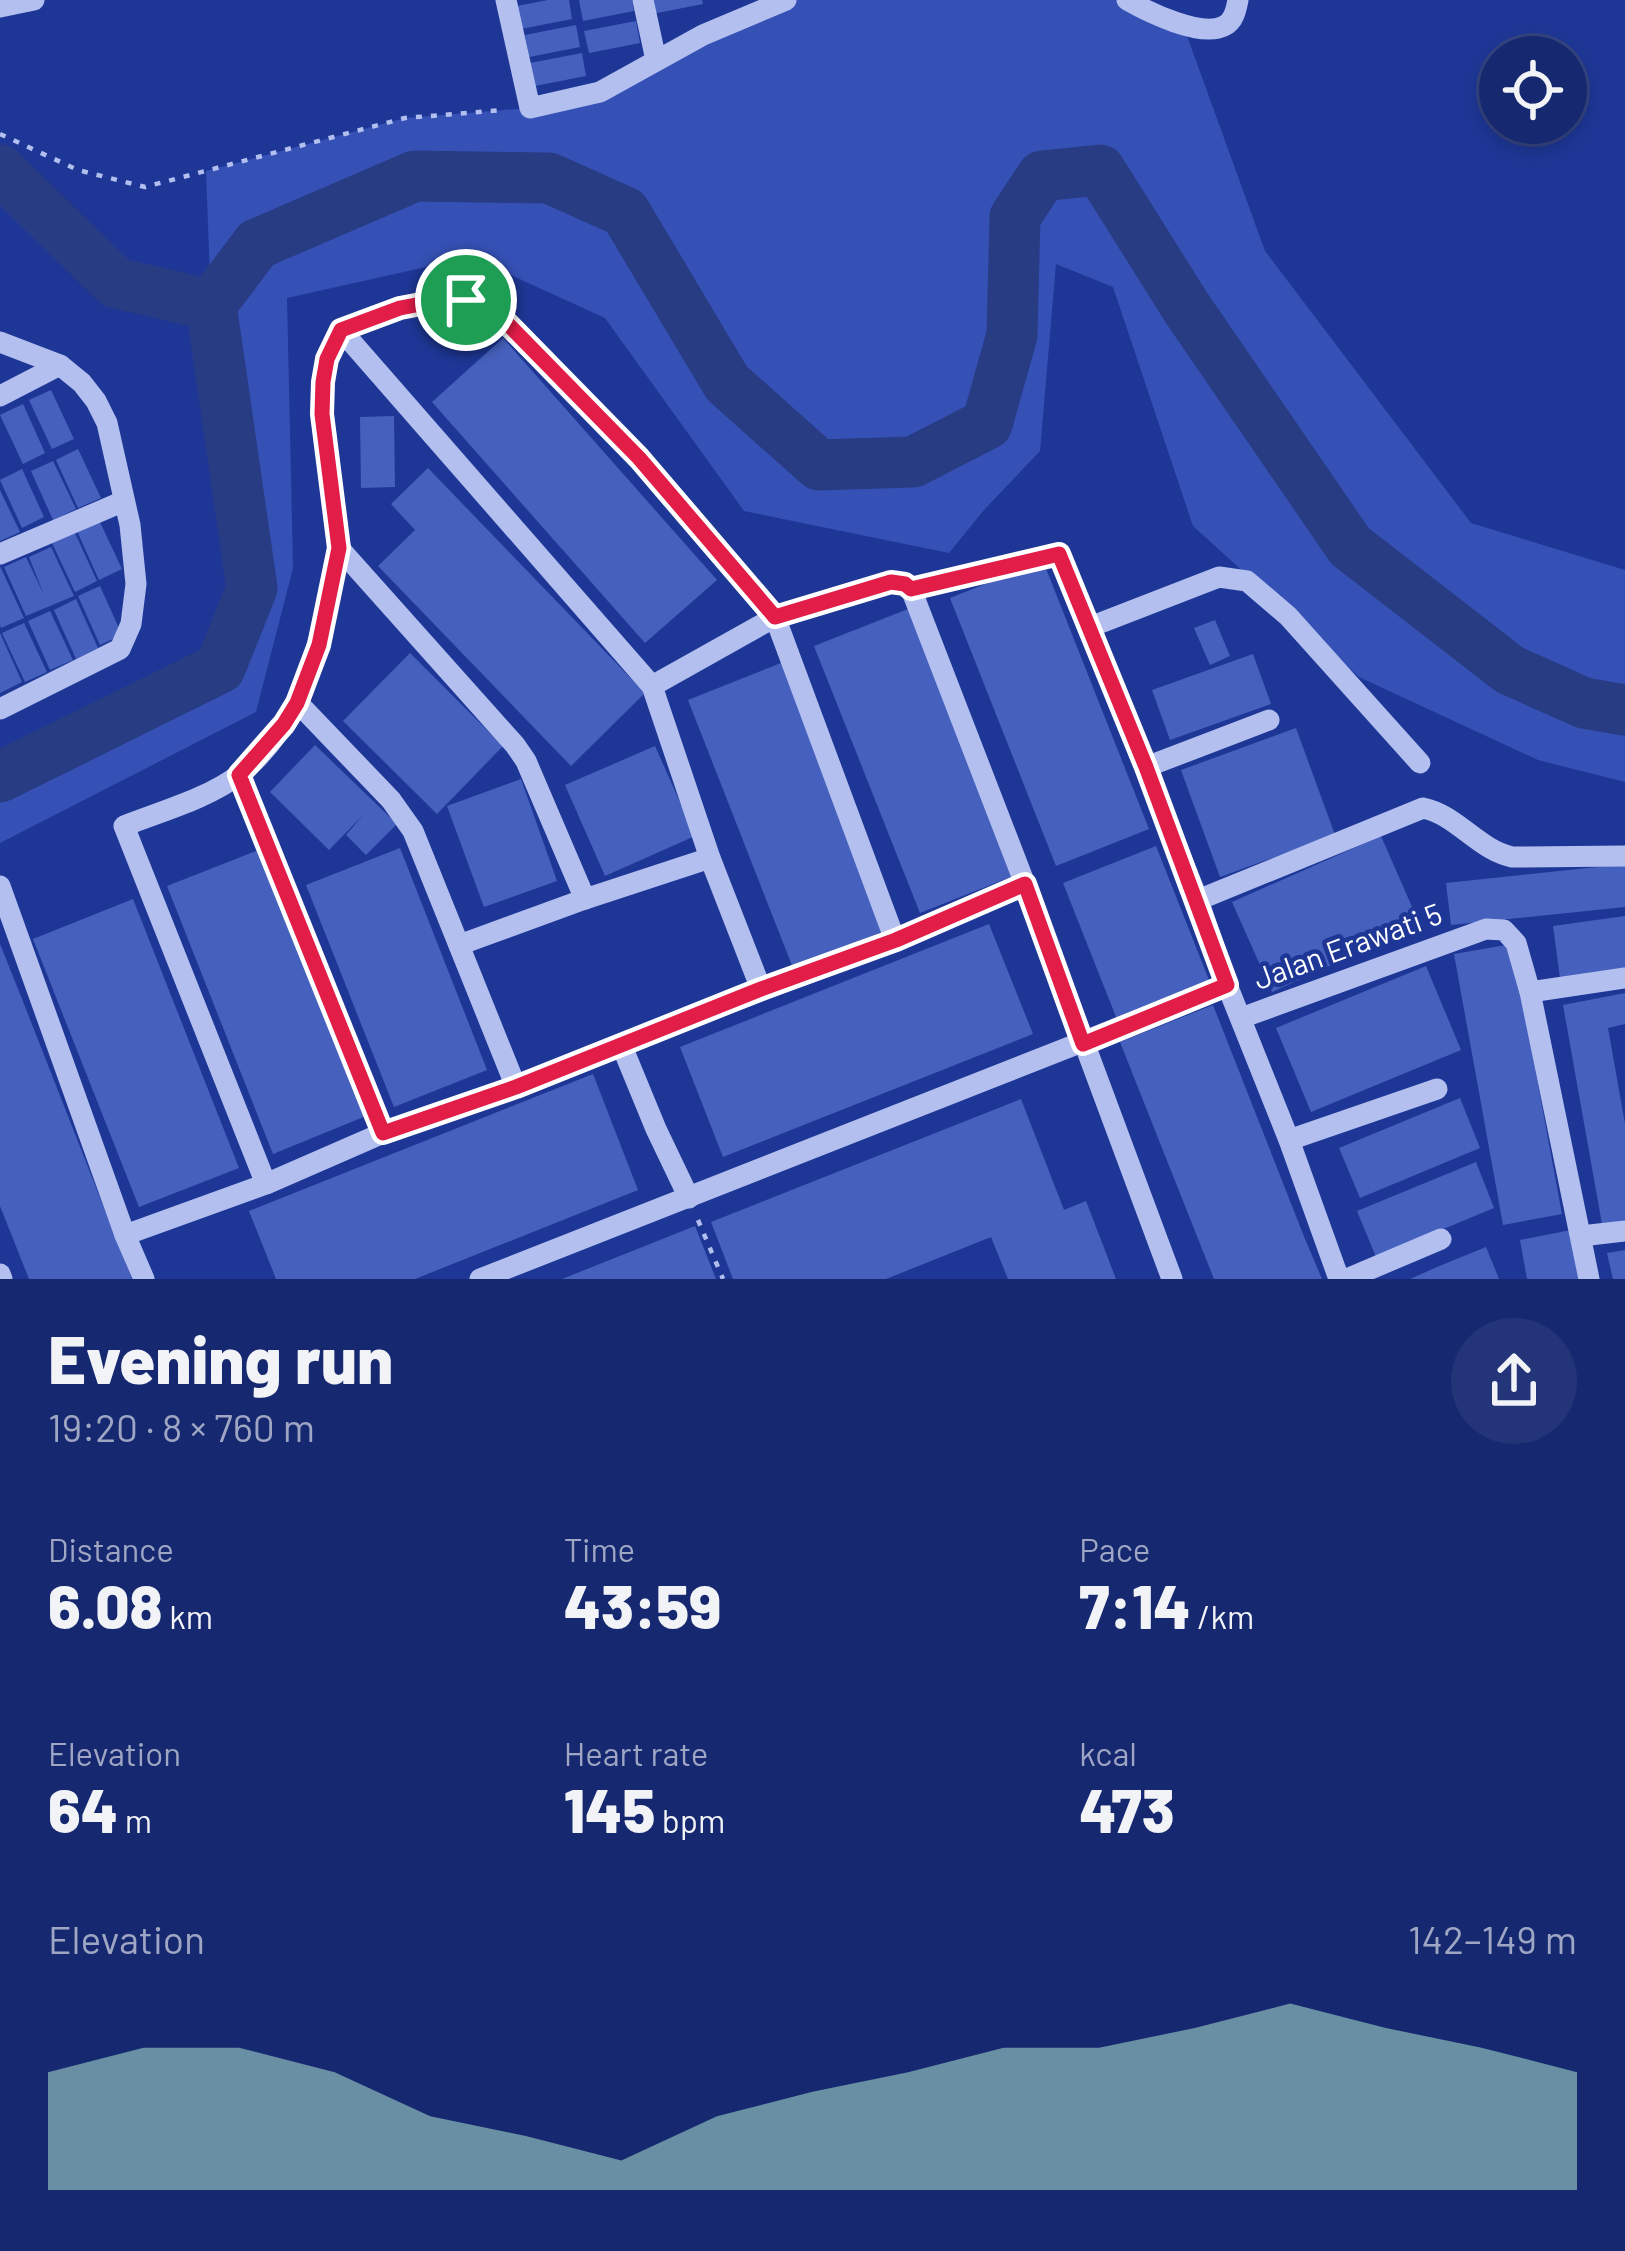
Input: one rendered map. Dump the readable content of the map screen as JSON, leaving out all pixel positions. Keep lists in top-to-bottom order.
{
  "streets": {
    "street": ["Jalan Erawati 5"]
  },
  "page": {
    "heading": ["Evening run", "19:20 · 8 × 760 m"],
    "stats": [
      ["Distance", "6.08 km"],
      ["Time", "43:59"],
      ["Pace", "7:14 /km"],
      ["Elevation", "64 m"],
      ["Heart rate", "145 bpm"],
      ["kcal", "473"]
    ],
    "chart": ["Elevation", "142–149 m"]
  }
}
